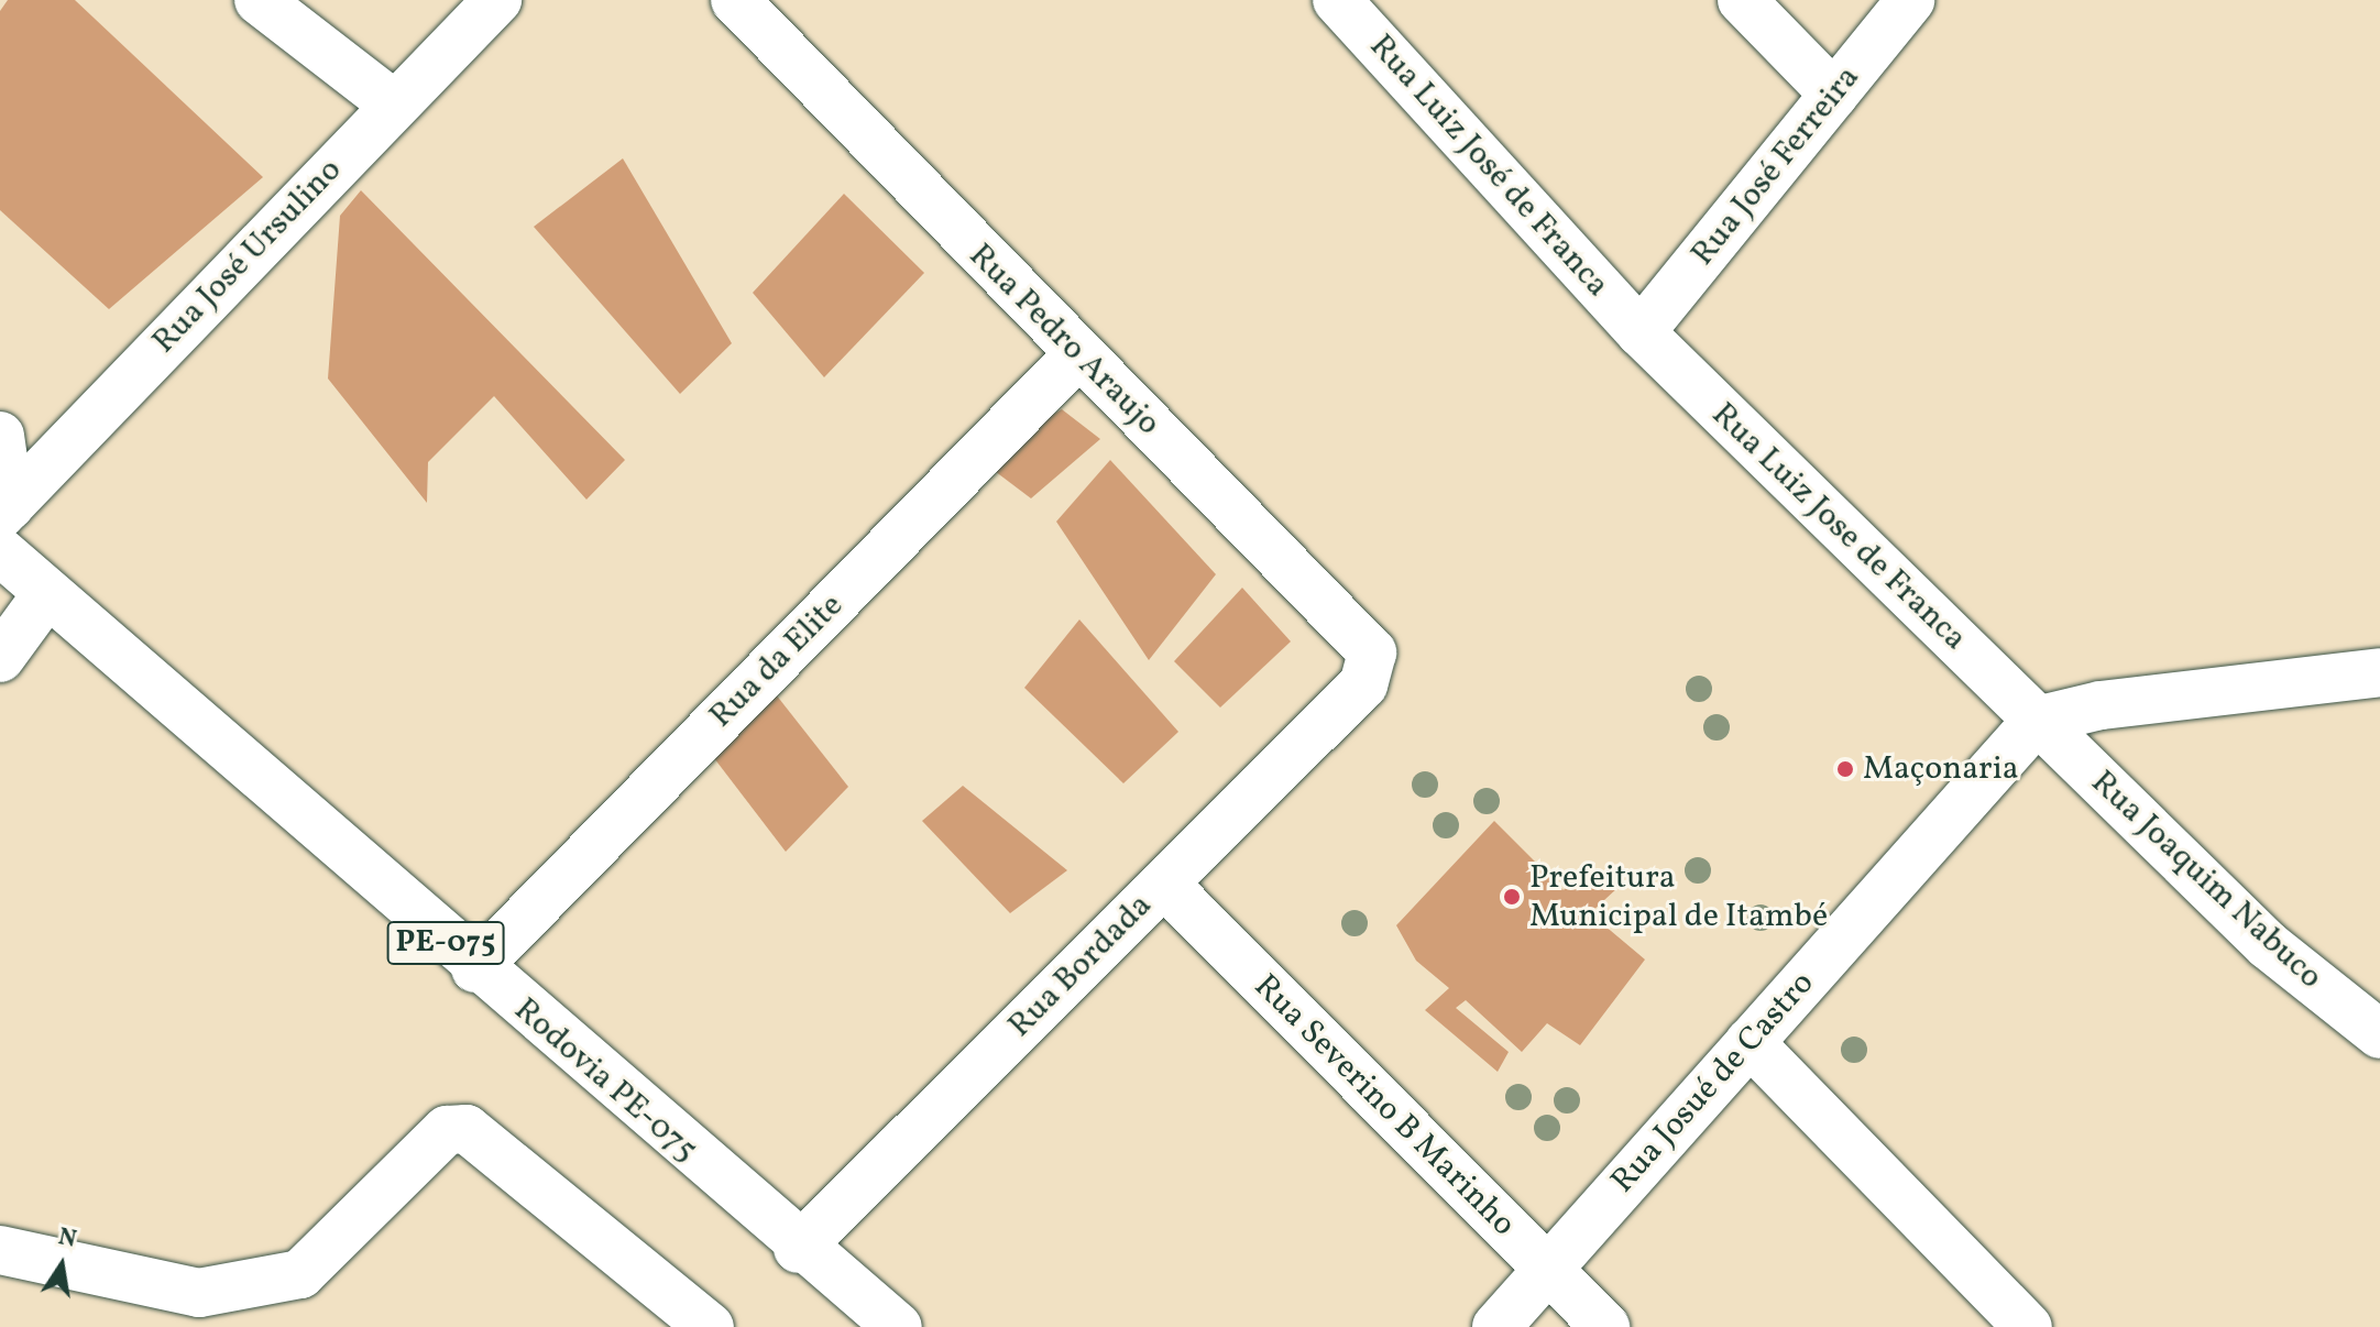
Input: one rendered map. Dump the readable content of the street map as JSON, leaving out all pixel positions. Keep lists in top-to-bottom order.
{
  "streets": {
    "street": [
      "Rua Luiz José de Franca",
      "Rua José Ferreira",
      "Rua José Ursulino",
      "Rua Pedro Araujo",
      "Rua Luiz Jose de Franca",
      "Rua da Elite",
      "Rua Joaquim Nabuco",
      "PE-075",
      "Rua Bordada",
      "Rodovia PE-075",
      "Rua Josué de Castro",
      "Rua Severino B Marinho"
    ]
  },
  "crossings": [
    ["Rua Luiz José de Franca", "Rua José Ferreira"],
    ["Rua Luiz José de Franca", "Rua Luiz Jose de Franca"],
    ["Rua José Ferreira", "Rua Luiz Jose de Franca"],
    ["Rua Pedro Araujo", "Rua da Elite"],
    ["Rua Pedro Araujo", "Rua Bordada"],
    ["Rua Luiz Jose de Franca", "Rua Joaquim Nabuco"],
    ["Rua Luiz Jose de Franca", "Rua Josué de Castro"],
    ["Rua da Elite", "Rodovia PE-075"],
    ["Rua Joaquim Nabuco", "Rua Josué de Castro"],
    ["Rua Bordada", "Rodovia PE-075"],
    ["Rua Bordada", "Rua Severino B Marinho"],
    ["Rua Josué de Castro", "Rua Severino B Marinho"]
  ],
  "places": ["Maçonaria", "Prefeitura Municipal de Itambé"],
  "north": "top"
}
